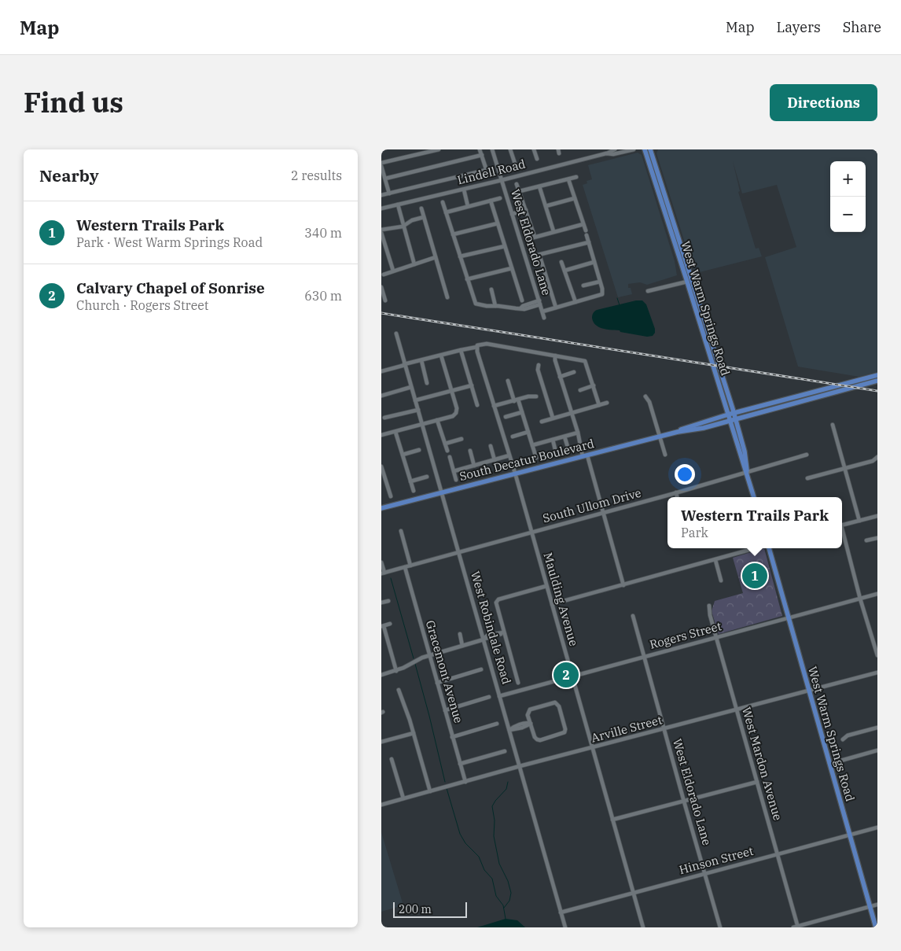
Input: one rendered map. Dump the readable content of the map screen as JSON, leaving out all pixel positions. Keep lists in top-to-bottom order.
{
  "streets": {
    "main road": ["West Warm Springs Road", "South Decatur Boulevard"],
    "street": [
      "Lindell Road",
      "West Eldorado Lane",
      "South Ullom Drive",
      "Maulding Avenue",
      "West Robindale Road",
      "Rogers Street",
      "Gracemont Avenue",
      "Arville Street",
      "West Mardon Avenue",
      "Hinson Street"
    ]
  },
  "crossings": [
    ["Lindell Road", "West Eldorado Lane"],
    ["West Eldorado Lane", "Rogers Street"],
    ["West Eldorado Lane", "Arville Street"],
    ["West Eldorado Lane", "Hinson Street"],
    ["West Warm Springs Road", "South Decatur Boulevard"],
    ["West Warm Springs Road", "South Ullom Drive"],
    ["West Warm Springs Road", "Rogers Street"],
    ["West Warm Springs Road", "Arville Street"],
    ["West Warm Springs Road", "Hinson Street"],
    ["South Decatur Boulevard", "Maulding Avenue"],
    ["South Decatur Boulevard", "West Robindale Road"],
    ["South Ullom Drive", "Maulding Avenue"],
    ["South Ullom Drive", "West Robindale Road"],
    ["South Ullom Drive", "Gracemont Avenue"],
    ["Maulding Avenue", "Rogers Street"],
    ["Maulding Avenue", "Arville Street"],
    ["Maulding Avenue", "Hinson Street"],
    ["West Robindale Road", "Rogers Street"],
    ["West Robindale Road", "Arville Street"],
    ["West Robindale Road", "Hinson Street"],
    ["Rogers Street", "West Mardon Avenue"],
    ["Gracemont Avenue", "Arville Street"],
    ["Arville Street", "West Mardon Avenue"],
    ["West Mardon Avenue", "Hinson Street"]
  ],
  "scale_bar": "200 m",
  "page": {
    "header": "Map",
    "nav": ["Map", "Layers", "Share"],
    "title": "Find us",
    "buttons": "Directions",
    "heading": ["Nearby", "2 results"],
    "map_buttons": ["+", "−"],
    "list": [
      {
        "mark": "1",
        "name": "Western Trails Park",
        "note": "Park · West Warm Springs Road",
        "value": "340 m"
      },
      {
        "mark": "2",
        "name": "Calvary Chapel of Sonrise",
        "note": "Church · Rogers Street",
        "value": "630 m"
      }
    ],
    "popup": ["Western Trails Park", "Park"],
    "pins": ["1", "2"],
    "scale": "200 m"
  }
}
